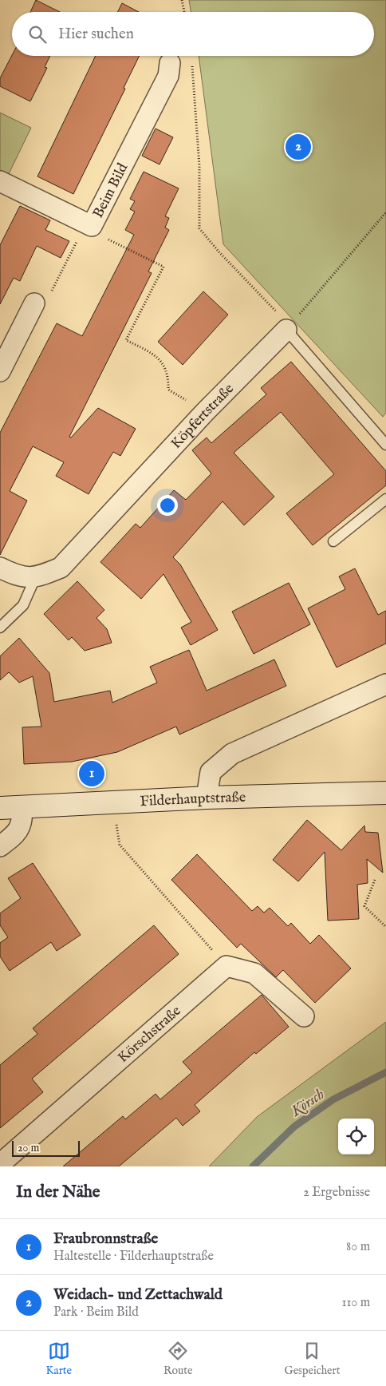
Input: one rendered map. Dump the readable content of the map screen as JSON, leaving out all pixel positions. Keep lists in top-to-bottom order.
{
  "streets": {
    "main road": ["Filderhauptstraße"],
    "street": ["Beim Bild", "Köpfertstraße", "Körschstraße"]
  },
  "water": ["Körsch"],
  "scale_bar": "20 m",
  "page": {
    "search": "Hier suchen",
    "pins": ["2", "1"],
    "scale": "20 m",
    "heading": ["In der Nähe", "2 Ergebnisse"],
    "list": [
      {
        "mark": "1",
        "name": "Fraubronnstraße",
        "note": "Haltestelle · Filderhauptstraße",
        "value": "80 m"
      },
      {
        "mark": "2",
        "name": "Weidach- und Zettachwald",
        "note": "Park · Beim Bild",
        "value": "110 m"
      }
    ],
    "nav": ["Karte", "Route", "Gespeichert"]
  }
}
